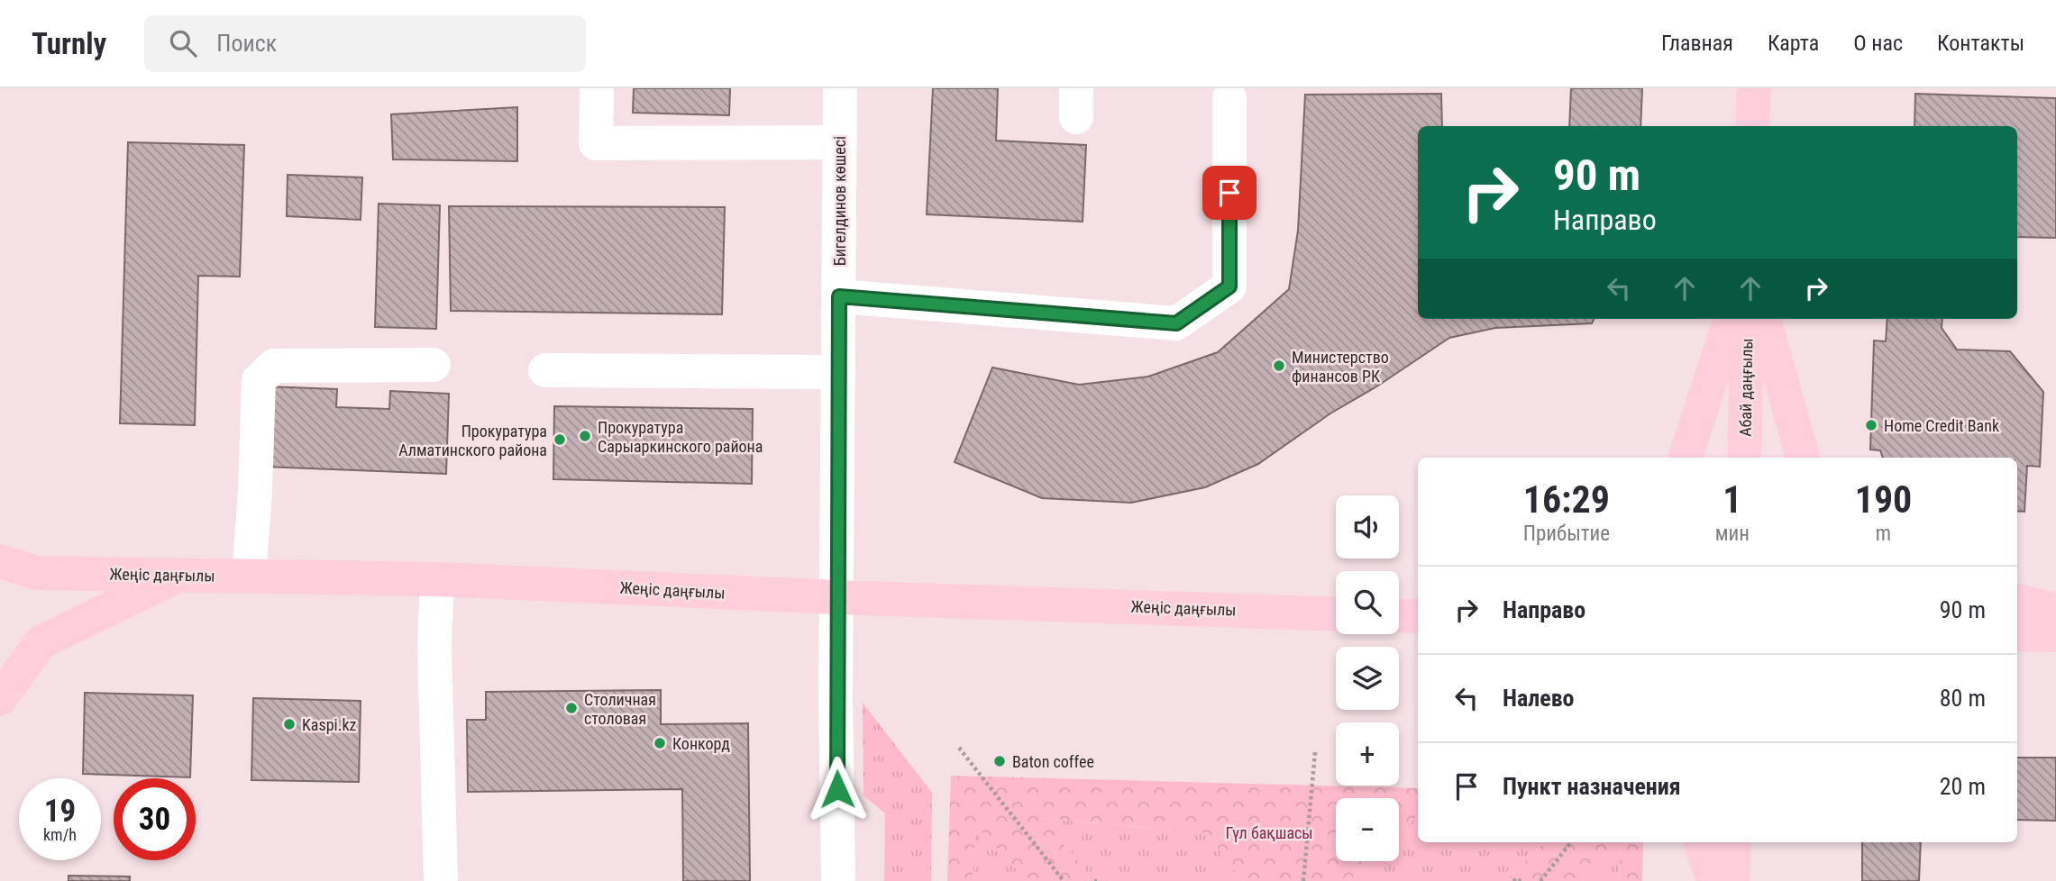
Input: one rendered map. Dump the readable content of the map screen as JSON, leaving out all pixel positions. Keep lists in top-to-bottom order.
{
  "streets": {
    "main road": ["Абай даңғылы", "Жеңіс даңғылы"],
    "street": ["Бигелдинов көшесі"]
  },
  "crossings": [
    ["Бигелдинов көшесі", "Жеңіс даңғылы"]
  ],
  "parks": ["Гүл бақшасы"],
  "places": [
    "Министерство финансов РК",
    "Home Credit Bank",
    "Прокуратура Сарыаркинского района",
    "Прокуратура Алматинского района",
    "Столичная столовая",
    "Kaspi.kz",
    "Конкорд",
    "Baton coffee"
  ],
  "page": {
    "header": "Turnly",
    "search": "Поиск",
    "nav": [
      "Главная",
      "Карта",
      "О нас",
      "Контакты"
    ],
    "turn": ["90 m", "Направо"],
    "eta": [
      "16:29",
      "Прибытие",
      "1",
      "мин",
      "190",
      "m"
    ],
    "map_buttons": ["+", "−"],
    "list": [
      {
        "name": "Направо",
        "value": "90 m"
      },
      {
        "name": "Налево",
        "value": "80 m"
      },
      {
        "name": "Пункт назначения",
        "value": "20 m"
      }
    ],
    "speed": "19 km/h",
    "limit": "30"
  }
}
